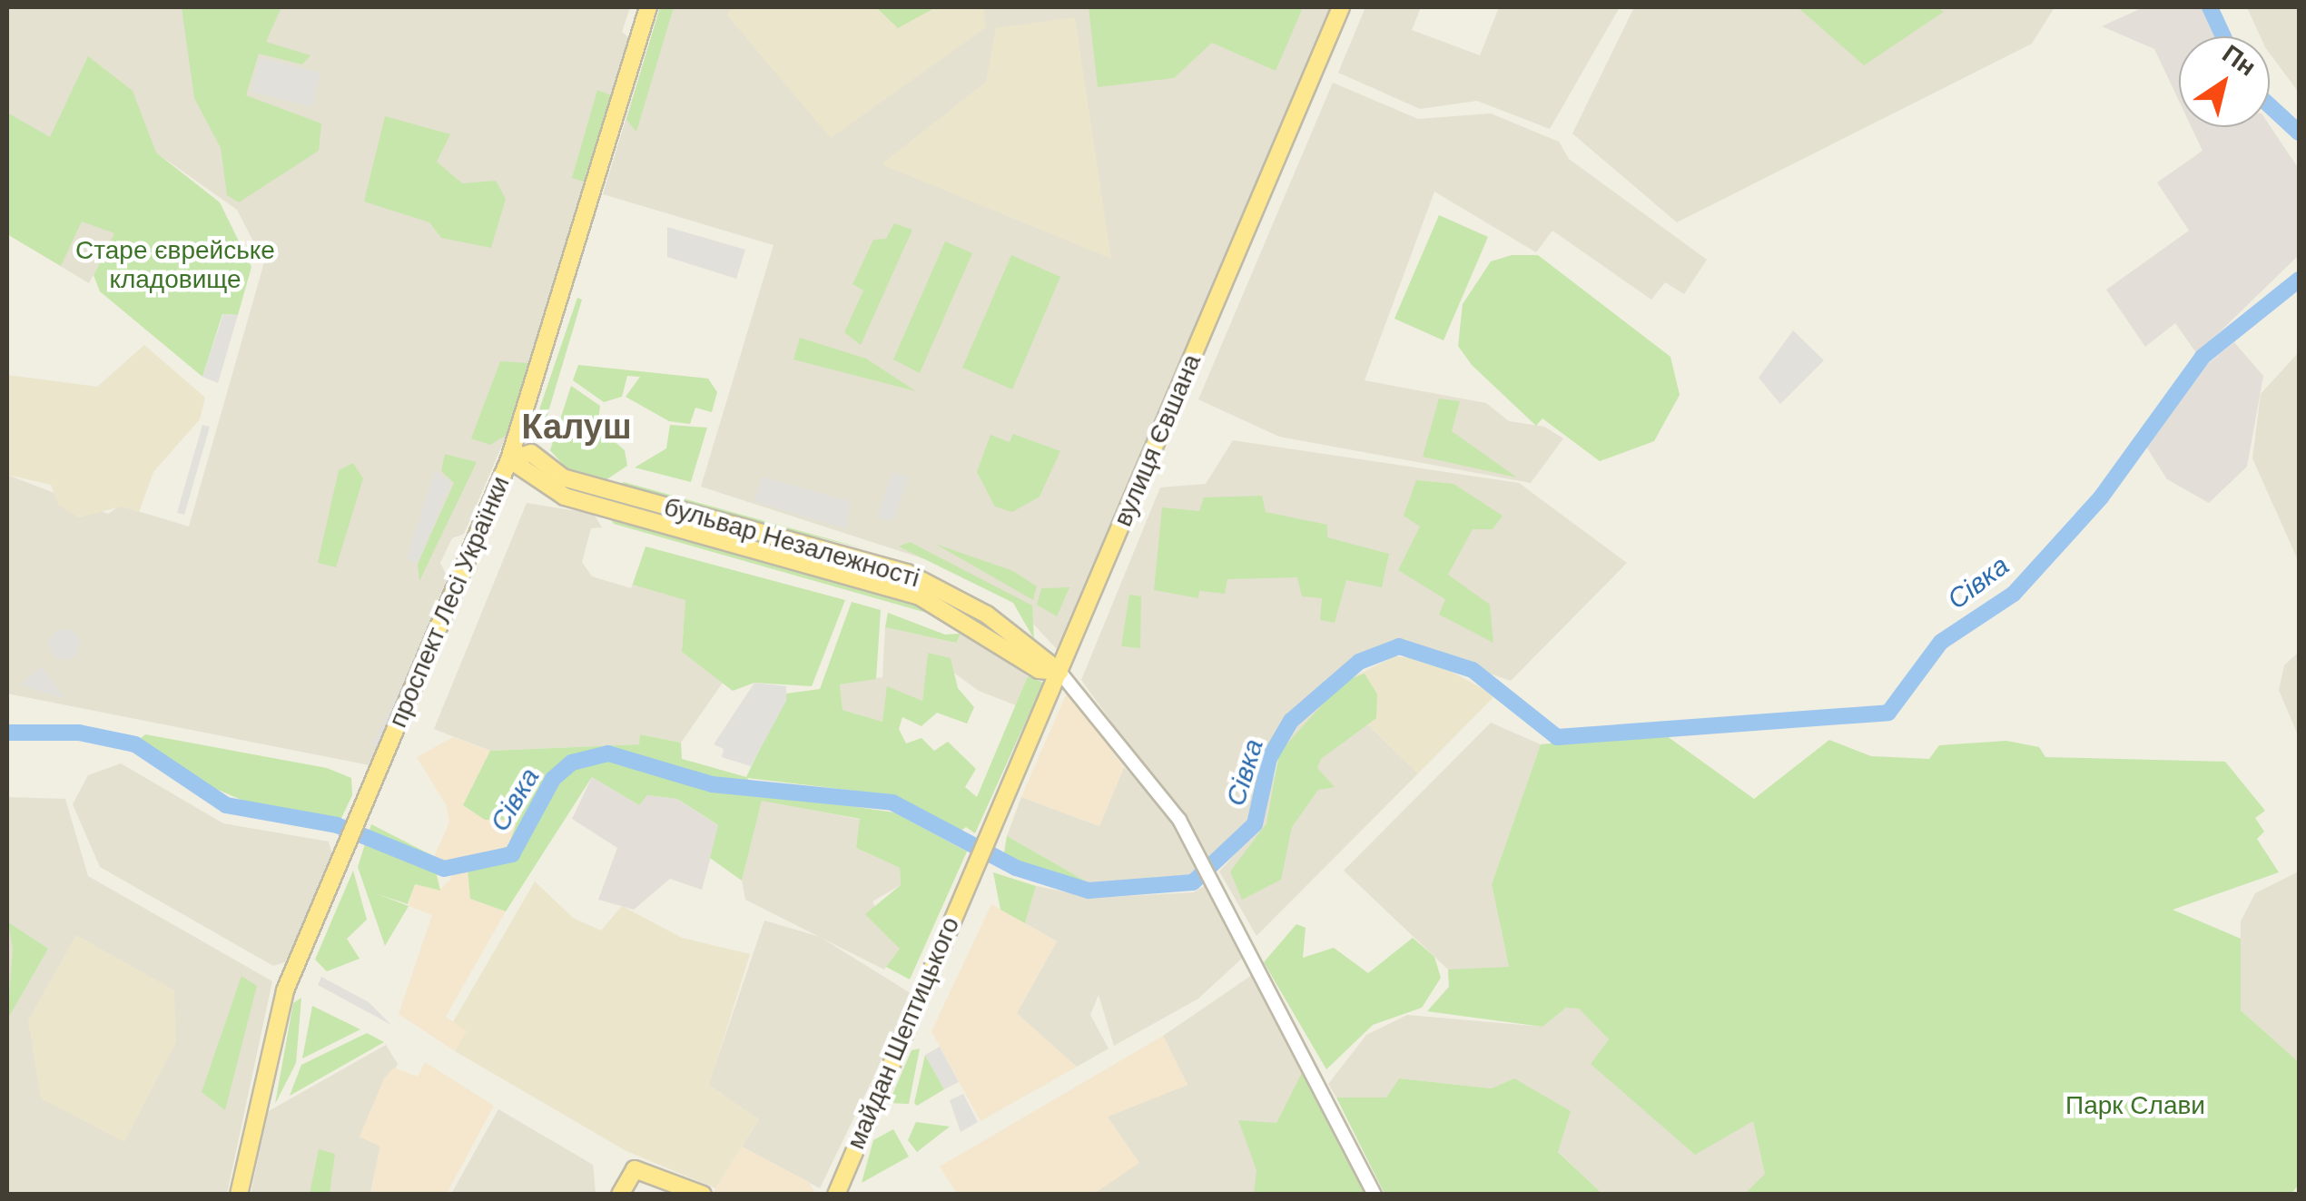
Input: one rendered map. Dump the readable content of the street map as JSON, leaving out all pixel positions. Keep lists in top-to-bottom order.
{
  "streets": {
    "main road": [
      "вулиця Євшана",
      "бульвар Незалежності",
      "проспект Лесі Українки",
      "майдан Шептицького"
    ]
  },
  "crossings": [
    ["вулиця Євшана", "бульвар Незалежності"],
    ["вулиця Євшана", "майдан Шептицького"],
    ["бульвар Незалежності", "проспект Лесі Українки"]
  ],
  "districts": ["Калуш"],
  "water": ["Сівка"],
  "parks": ["Старе єврейське кладовище", "Парк Слави"],
  "north": "top right"
}
